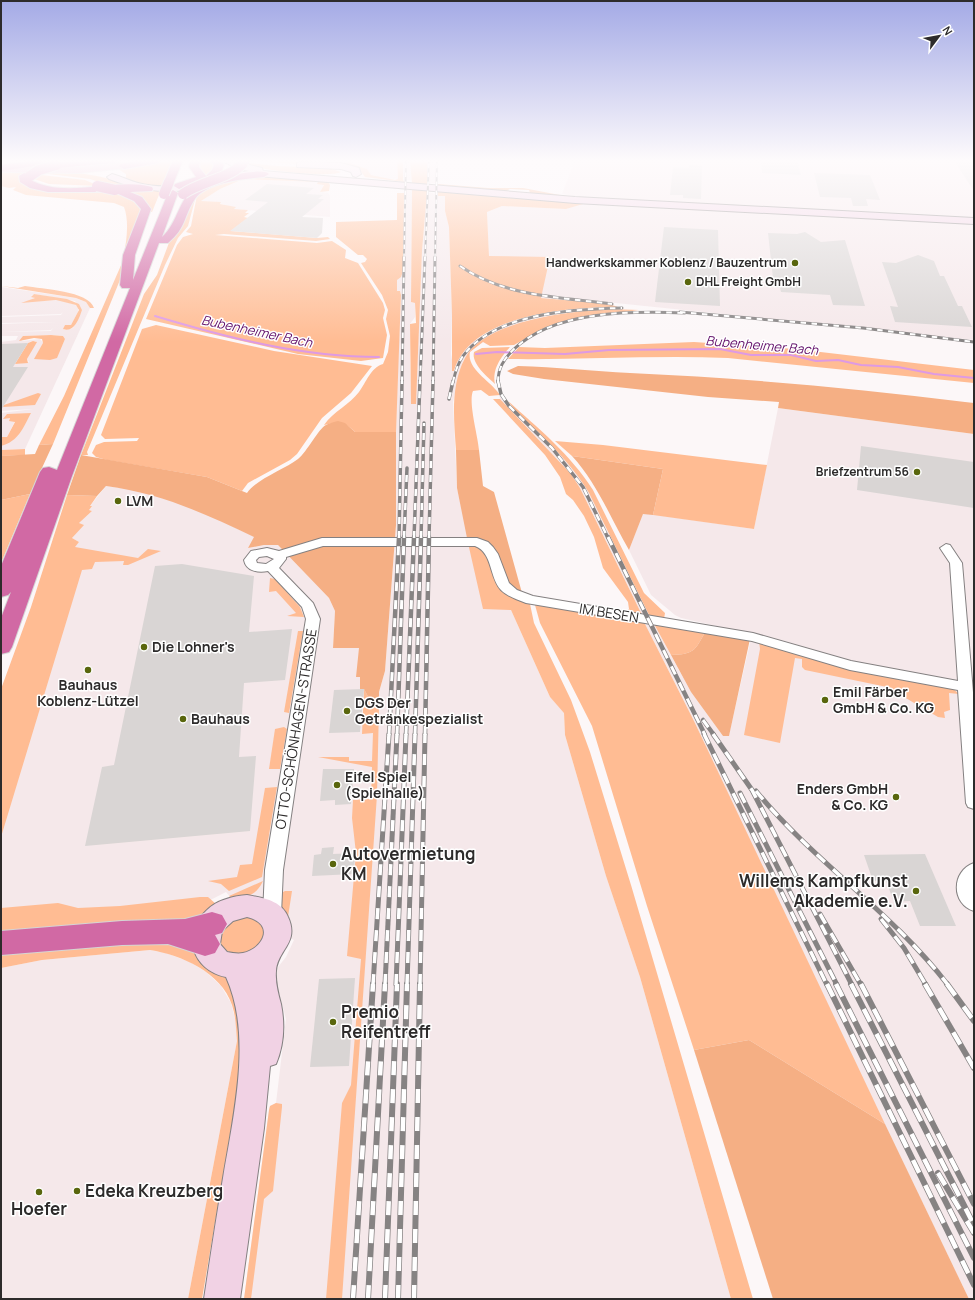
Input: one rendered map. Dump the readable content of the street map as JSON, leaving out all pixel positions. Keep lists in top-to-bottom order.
{
  "streets": {
    "street": ["IM BESEN", "OTTO-SCHÖNHAGEN-STRASSE"]
  },
  "crossings": [
    ["IM BESEN", "OTTO-SCHÖNHAGEN-STRASSE"]
  ],
  "water": ["Bubenheimer Bach"],
  "places": [
    "Handwerkskammer Koblenz / Bauzentrum",
    "DHL Freight GmbH",
    "Briefzentrum 56",
    "LVM",
    "Die Lohner's",
    "Bauhaus Koblenz-Lützel",
    "Emil Färber GmbH & Co. KG",
    "DGS Der Getränkespezialist",
    "Bauhaus",
    "Eifel Spiel (Spielhalle)",
    "Enders GmbH & Co. KG",
    "Autovermietung KM",
    "Willems Kampfkunst Akademie e.V.",
    "Premio Reifentreff",
    "Edeka Kreuzberg",
    "Hoefer"
  ],
  "north": "top right"
}
